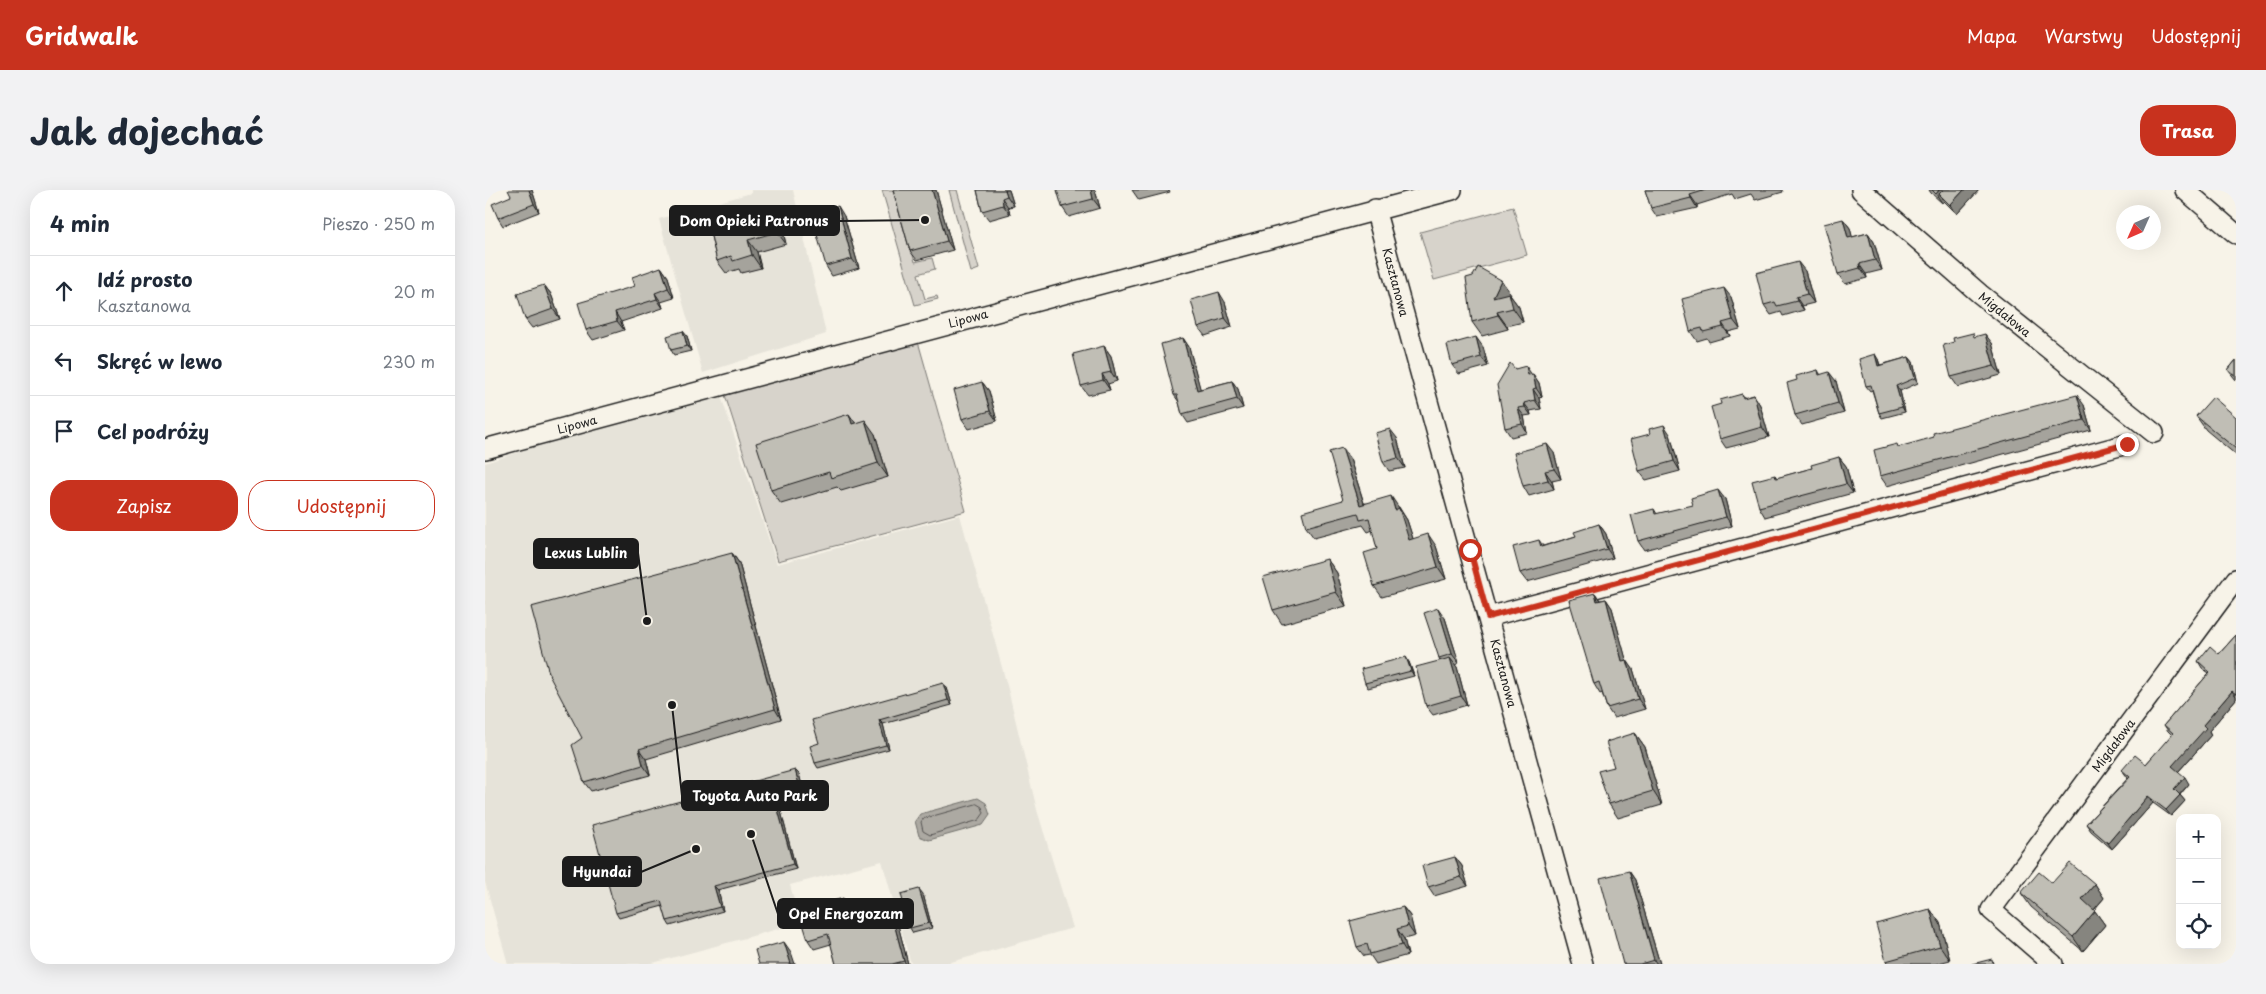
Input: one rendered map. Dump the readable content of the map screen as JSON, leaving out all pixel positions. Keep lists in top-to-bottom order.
{
  "streets": {
    "street": ["Kasztanowa", "Migdałowa", "Lipowa"]
  },
  "crossings": [
    ["Kasztanowa", "Lipowa"]
  ],
  "places": [
    "Dom Opieki Patronus",
    "Lexus Lublin",
    "Toyota Auto Park",
    "Opel Energozam",
    "Hyundai"
  ],
  "north": "bottom left",
  "page": {
    "header": "Gridwalk",
    "nav": ["Mapa", "Warstwy", "Udostępnij"],
    "title": "Jak dojechać",
    "buttons": [
      "Trasa",
      ["Zapisz", "Udostępnij"]
    ],
    "heading": ["4 min", "Pieszo · 250 m"],
    "list": [
      ["Idź prosto", "Kasztanowa", "20 m"],
      ["Skręć w lewo", "230 m"],
      "Cel podróży"
    ],
    "map_buttons": ["+", "−"]
  }
}
